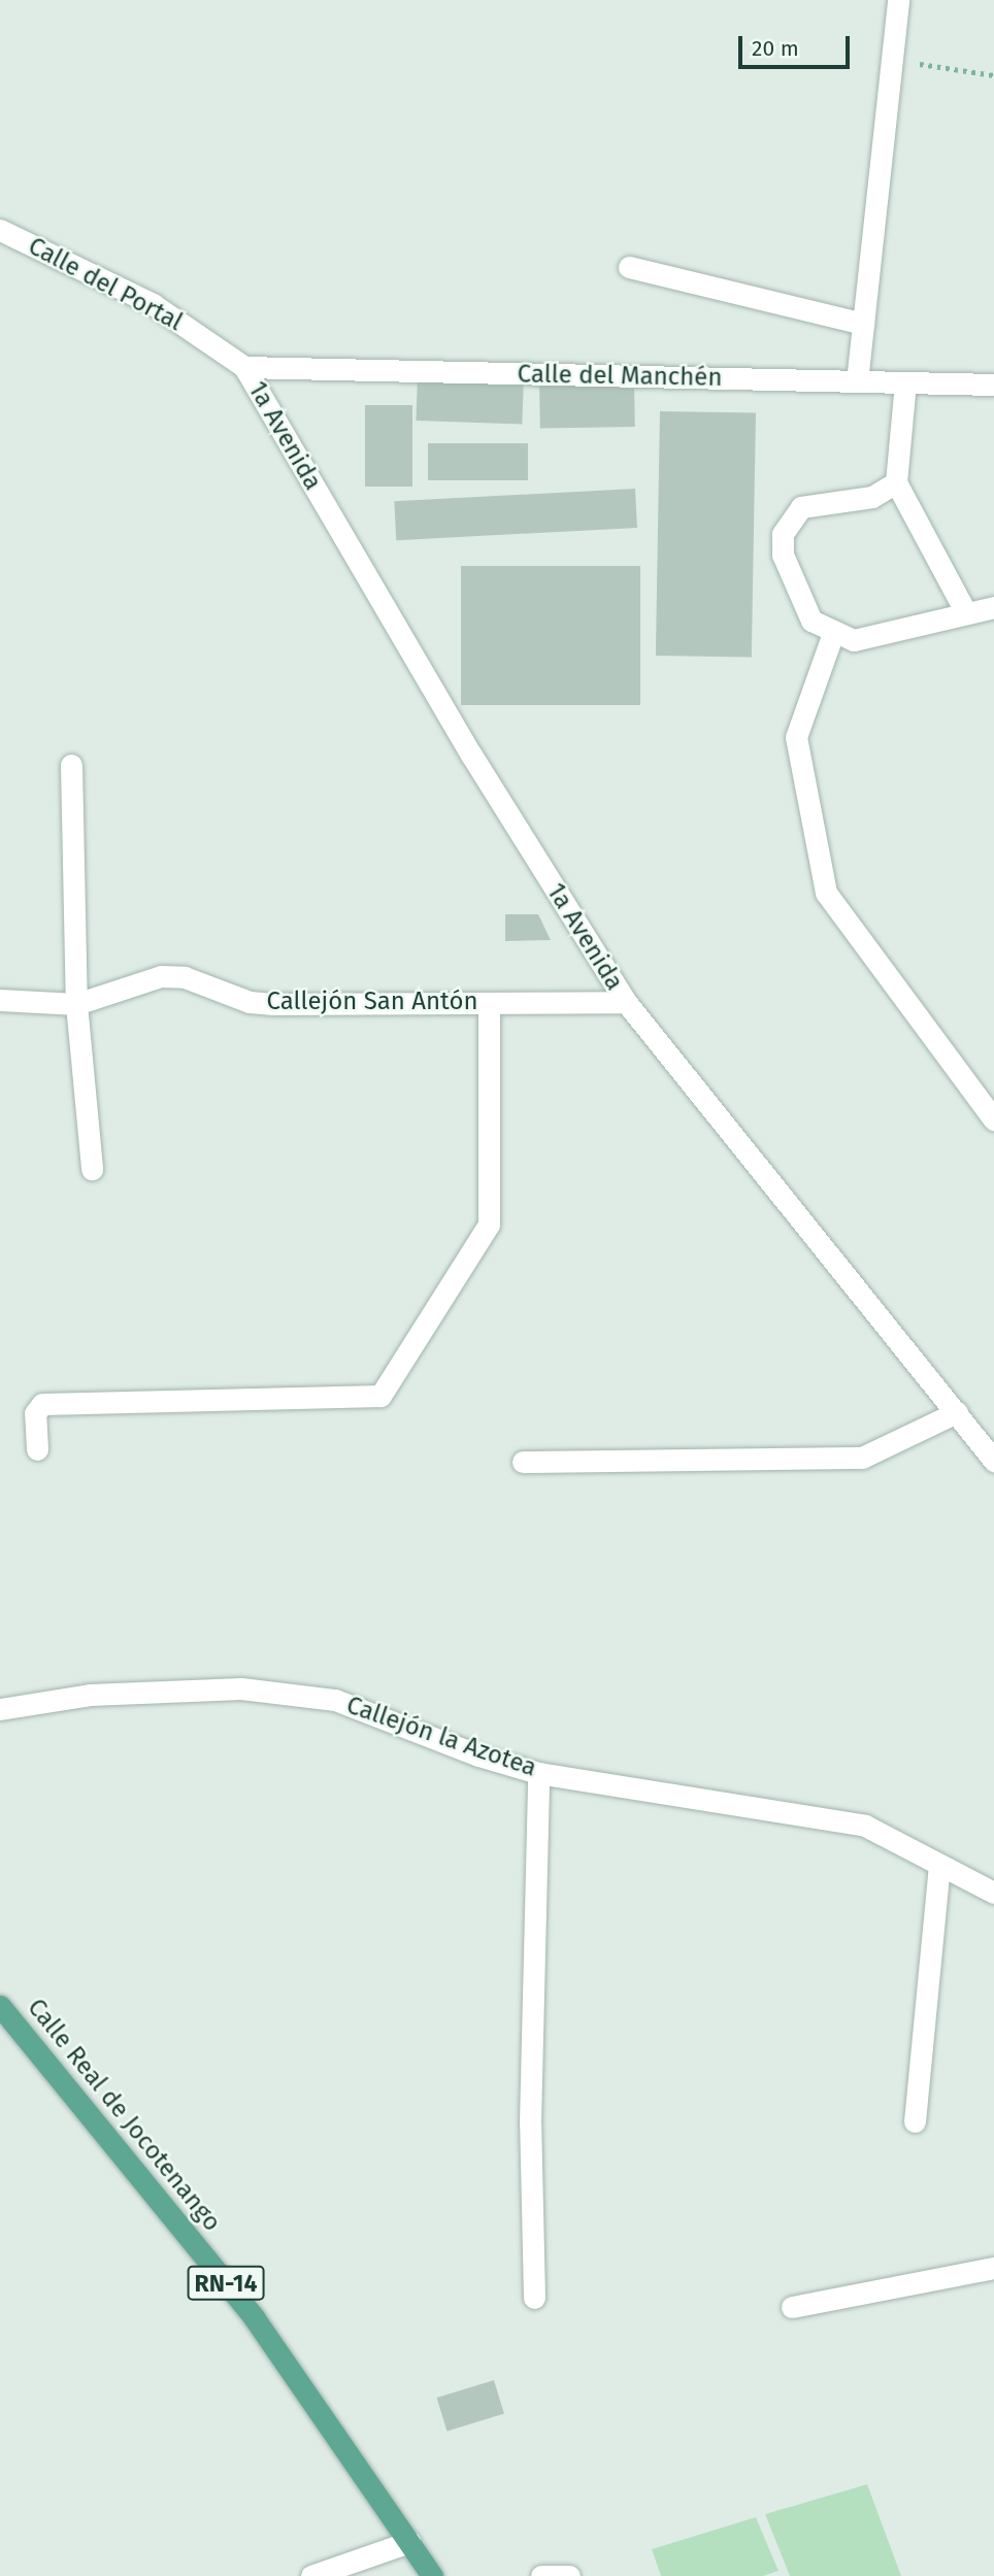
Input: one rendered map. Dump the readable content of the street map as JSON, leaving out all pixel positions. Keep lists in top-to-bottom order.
{
  "streets": {
    "main road": ["Calle Real de Jocotenango", "RN-14"],
    "street": [
      "Calle del Portal",
      "Calle del Manchén",
      "1a Avenida",
      "Callejón San Antón",
      "Callejón la Azotea"
    ]
  },
  "crossings": [
    ["Calle del Portal", "Calle del Manchén"],
    ["Calle del Portal", "1a Avenida"],
    ["Calle del Manchén", "1a Avenida"],
    ["1a Avenida", "Callejón San Antón"]
  ],
  "scale_bar": "20 m"
}
